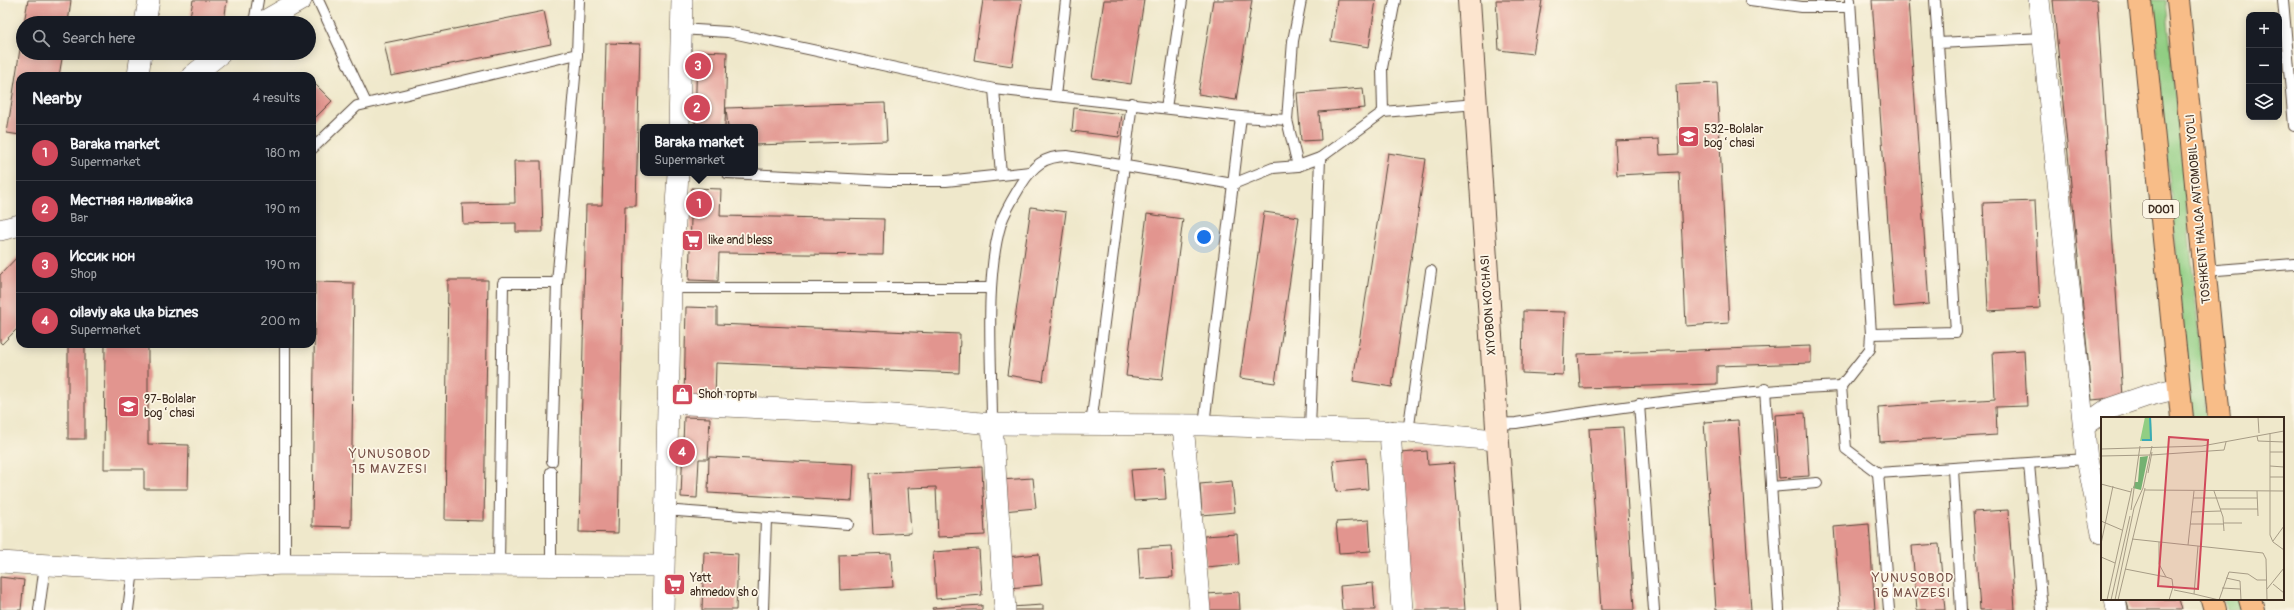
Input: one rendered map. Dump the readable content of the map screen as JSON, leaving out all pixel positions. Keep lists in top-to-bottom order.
{
  "streets": {
    "highway": ["D001", "TOSHKENT HALQA AVTOMOBIL YO'LI"],
    "street": ["XIYOBON KO'CHASI"]
  },
  "districts": ["YUNUSOBOD 15 MAVZESI", "YUNUSOBOD 16 MAVZESI"],
  "places": {
    "school or university": ["532-Bolalar bogʻchasi", "97-Bolalar bogʻchasi"],
    "supermarket": ["like and bless", "Yatt ahmedov sh o"],
    "shop": ["Shoh торты"]
  },
  "page": {
    "map_buttons": ["+", "−"],
    "search": "Search here",
    "pins": [
      "3",
      "2",
      "1",
      "4"
    ],
    "heading": ["Nearby", "4 results"],
    "popup": ["Baraka market", "Supermarket"],
    "list": [
      {
        "mark": "1",
        "name": "Baraka market",
        "note": "Supermarket",
        "value": "180 m"
      },
      {
        "mark": "2",
        "name": "Местная наливайка",
        "note": "Bar",
        "value": "190 m"
      },
      {
        "mark": "3",
        "name": "Иссик нон",
        "note": "Shop",
        "value": "190 m"
      },
      {
        "mark": "4",
        "name": "oilaviy aka uka biznes",
        "note": "Supermarket",
        "value": "200 m"
      }
    ]
  }
}
